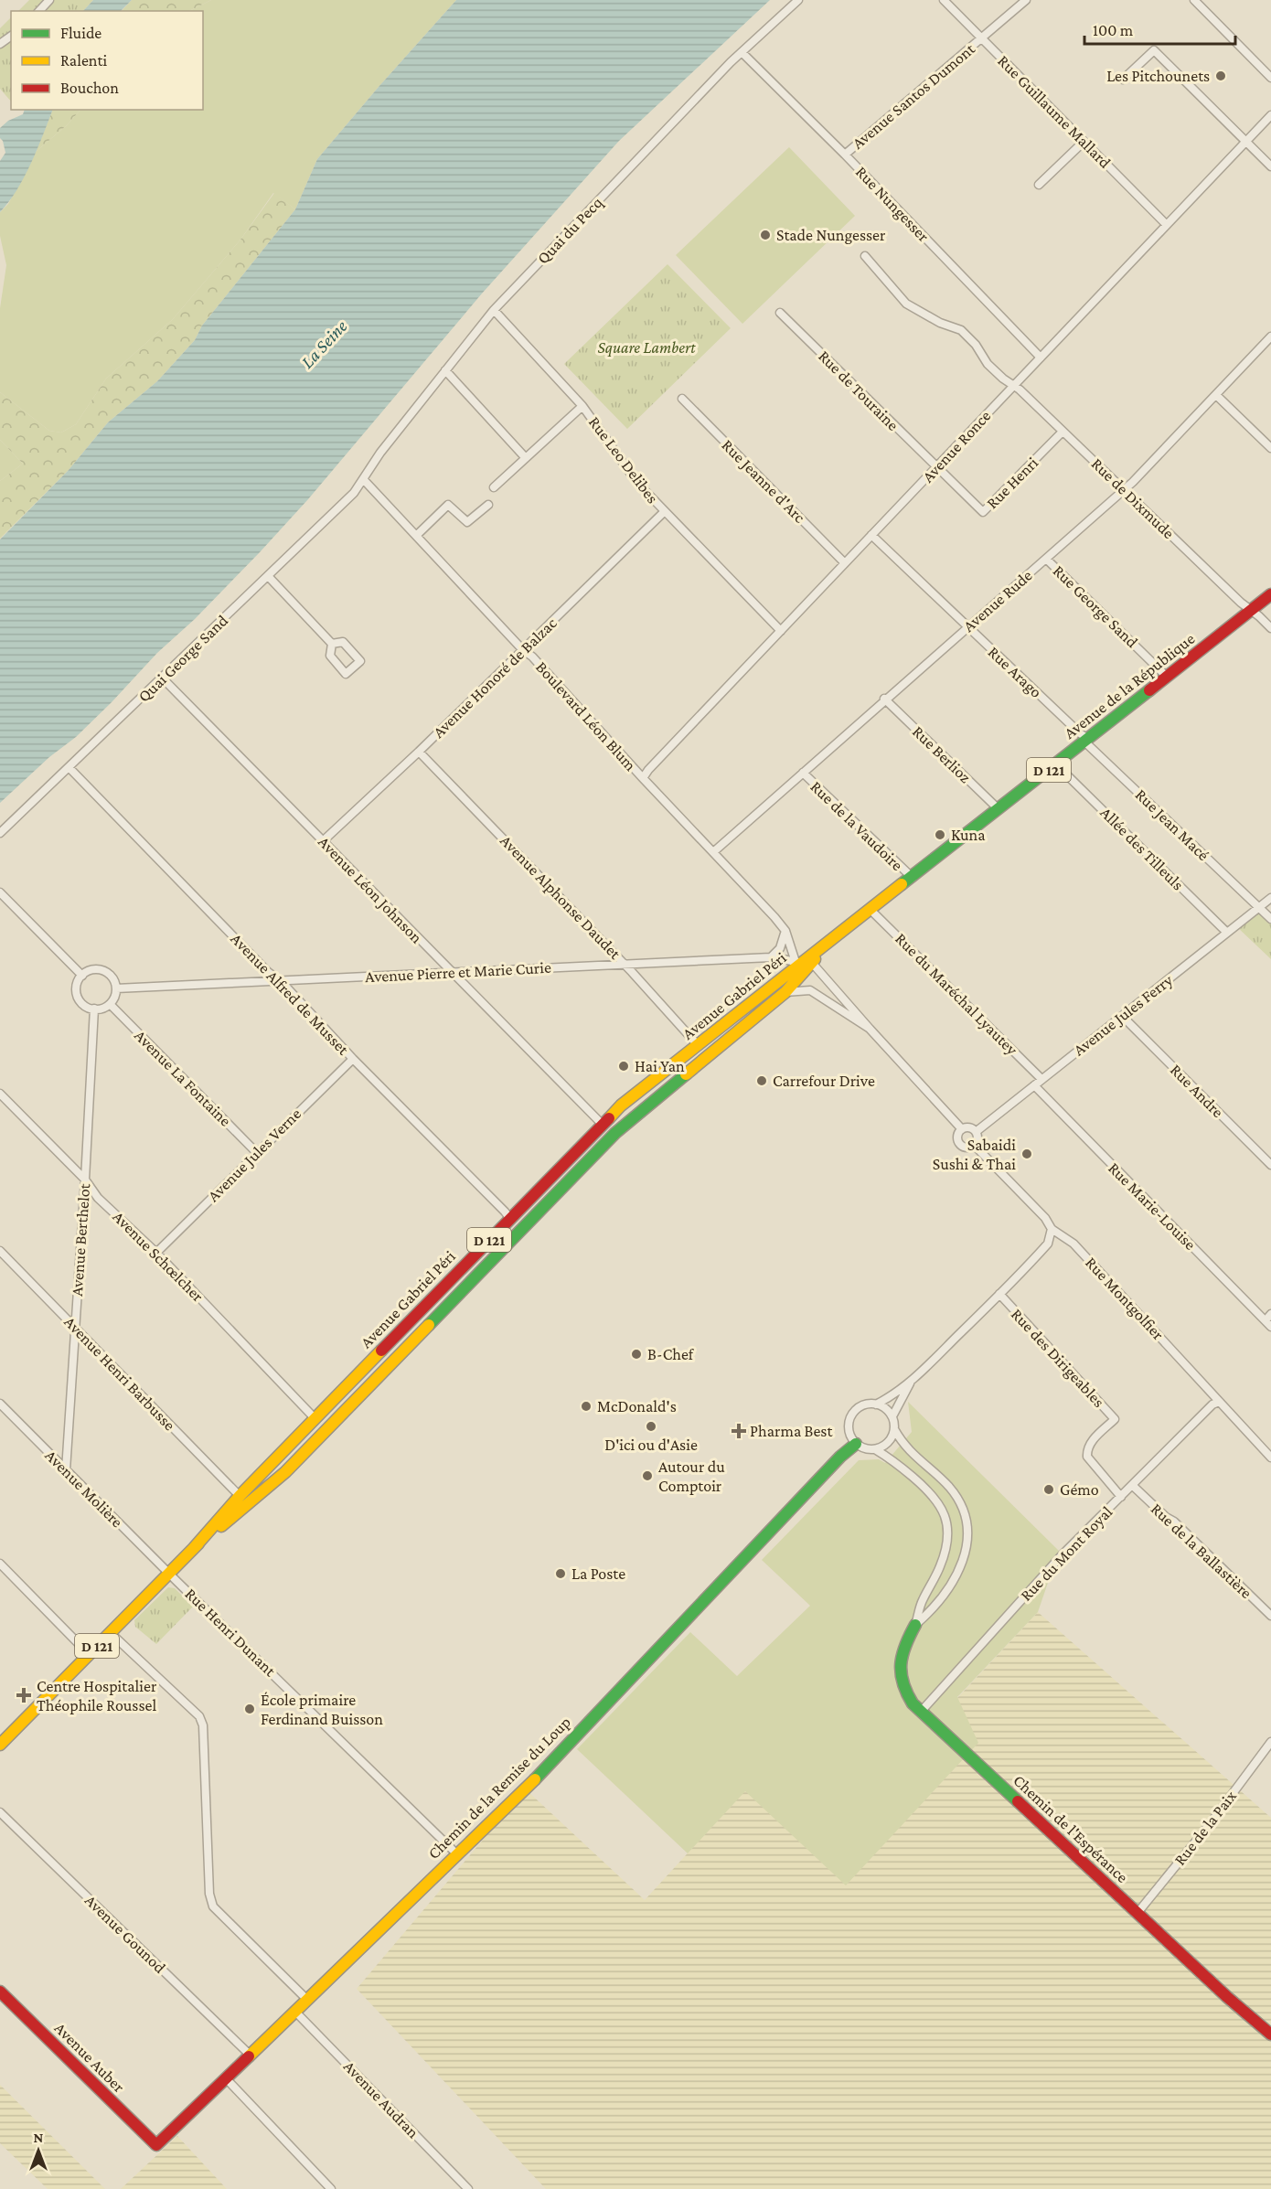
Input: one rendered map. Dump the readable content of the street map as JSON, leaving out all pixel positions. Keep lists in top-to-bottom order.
{
  "streets": {
    "main road": [
      "Avenue de la République",
      "D 121",
      "Avenue Gabriel Péri",
      "Chemin de la Remise du Loup",
      "Chemin de l'Espérance",
      "Avenue Auber"
    ],
    "street": [
      "Avenue Santos Dumont",
      "Rue Guillaume Mallard",
      "Rue Nungesser",
      "Quai du Pecq",
      "Rue de Touraine",
      "Avenue Ronce",
      "Rue Leo Delibes",
      "Rue Jeanne d'Arc",
      "Rue Henri",
      "Rue de Dixmude",
      "Avenue Rude",
      "Rue George Sand",
      "Quai George Sand",
      "Rue Arago",
      "Avenue Honoré de Balzac",
      "Boulevard Léon Blum",
      "Rue Berlioz",
      "Rue Jean Macé",
      "Rue de la Vaudoire",
      "Allée des Tilleuls",
      "Avenue Léon Johnson",
      "Avenue Alphonse Daudet",
      "Avenue Pierre et Marie Curie",
      "Avenue Alfred de Musset",
      "Rue du Maréchal Lyautey",
      "Avenue Jules Ferry",
      "Avenue La Fontaine",
      "Rue Andre",
      "Avenue Jules Verne",
      "Rue Marie-Louise",
      "Avenue Berthelot",
      "Avenue Schœlcher",
      "Rue Montgolfier",
      "Rue des Dirigeables",
      "Avenue Henri Barbusse",
      "Avenue Molière",
      "Rue de la Ballastière",
      "Rue du Mont Royal",
      "Rue Henri Dunant",
      "Rue de la Paix",
      "Avenue Gounod",
      "Avenue Audran"
    ]
  },
  "crossings": [
    ["Avenue Santos Dumont", "Rue Guillaume Mallard"],
    ["Avenue Santos Dumont", "Rue Nungesser"],
    ["Rue Guillaume Mallard", "Avenue Ronce"],
    ["Rue Nungesser", "Quai du Pecq"],
    ["Rue Nungesser", "Avenue Ronce"],
    ["Quai du Pecq", "Rue Leo Delibes"],
    ["Quai du Pecq", "Quai George Sand"],
    ["Quai du Pecq", "Boulevard Léon Blum"],
    ["Rue de Touraine", "Avenue Ronce"],
    ["Rue de Touraine", "Rue Henri"],
    ["Avenue Ronce", "Rue Leo Delibes"],
    ["Avenue Ronce", "Rue Jeanne d'Arc"],
    ["Avenue Ronce", "Rue Henri"],
    ["Avenue Ronce", "Rue de Dixmude"],
    ["Avenue Ronce", "Rue Arago"],
    ["Avenue Ronce", "Boulevard Léon Blum"],
    ["Rue Leo Delibes", "Avenue Honoré de Balzac"],
    ["Rue Henri", "Rue de Dixmude"],
    ["Rue de Dixmude", "Avenue Rude"],
    ["Rue de Dixmude", "Avenue de la République"],
    ["Avenue Rude", "Rue George Sand"],
    ["Avenue Rude", "Rue Arago"],
    ["Avenue Rude", "Boulevard Léon Blum"],
    ["Avenue Rude", "Rue Berlioz"],
    ["Avenue Rude", "Rue de la Vaudoire"],
    ["Rue George Sand", "Avenue de la République"],
    ["Quai George Sand", "Boulevard Léon Blum"],
    ["Quai George Sand", "Avenue Léon Johnson"],
    ["Quai George Sand", "Avenue Alfred de Musset"],
    ["Rue Arago", "Avenue de la République"],
    ["Rue Arago", "Rue Jean Macé"],
    ["Avenue Honoré de Balzac", "Boulevard Léon Blum"],
    ["Avenue Honoré de Balzac", "Avenue Léon Johnson"],
    ["Avenue Honoré de Balzac", "Avenue Alphonse Daudet"],
    ["Avenue de la République", "Boulevard Léon Blum"],
    ["Avenue de la République", "Rue Berlioz"],
    ["Avenue de la République", "Rue Jean Macé"],
    ["Avenue de la République", "Rue de la Vaudoire"],
    ["Avenue de la République", "Allée des Tilleuls"],
    ["Avenue de la République", "Avenue Pierre et Marie Curie"],
    ["Avenue de la République", "Rue du Maréchal Lyautey"],
    ["Avenue de la République", "Avenue Gabriel Péri"],
    ["Avenue de la République", "Rue Montgolfier"],
    ["Boulevard Léon Blum", "Avenue Pierre et Marie Curie"],
    ["Boulevard Léon Blum", "Avenue Gabriel Péri"],
    ["Boulevard Léon Blum", "Rue Montgolfier"],
    ["Rue Jean Macé", "Avenue Jules Ferry"],
    ["Allée des Tilleuls", "Avenue Jules Ferry"],
    ["Avenue Léon Johnson", "Avenue Pierre et Marie Curie"],
    ["Avenue Léon Johnson", "Avenue Gabriel Péri"],
    ["Avenue Alphonse Daudet", "Avenue Pierre et Marie Curie"],
    ["Avenue Alphonse Daudet", "Avenue Gabriel Péri"],
    ["Avenue Pierre et Marie Curie", "Avenue Alfred de Musset"],
    ["Avenue Pierre et Marie Curie", "Avenue Gabriel Péri"],
    ["Avenue Pierre et Marie Curie", "Avenue La Fontaine"],
    ["Avenue Pierre et Marie Curie", "Avenue Berthelot"],
    ["Avenue Pierre et Marie Curie", "Rue Montgolfier"],
    ["Avenue Alfred de Musset", "Avenue Gabriel Péri"],
    ["Avenue Alfred de Musset", "Avenue Jules Verne"],
    ["Rue du Maréchal Lyautey", "Avenue Jules Ferry"],
    ["Avenue Gabriel Péri", "Avenue Schœlcher"],
    ["Avenue Gabriel Péri", "Rue Montgolfier"],
    ["Avenue Gabriel Péri", "Avenue Henri Barbusse"],
    ["Avenue Gabriel Péri", "Avenue Molière"],
    ["Avenue Gabriel Péri", "Rue Henri Dunant"],
    ["Avenue Jules Ferry", "Rue Andre"],
    ["Avenue Jules Ferry", "Rue Marie-Louise"],
    ["Avenue Jules Ferry", "Rue Montgolfier"],
    ["Avenue La Fontaine", "Avenue Jules Verne"],
    ["Avenue La Fontaine", "Avenue Berthelot"],
    ["Avenue Jules Verne", "Avenue Schœlcher"],
    ["Avenue Berthelot", "Avenue Schœlcher"],
    ["Avenue Berthelot", "Avenue Henri Barbusse"],
    ["Avenue Berthelot", "Avenue Molière"],
    ["Rue Montgolfier", "Rue du Mont Royal"],
    ["Rue des Dirigeables", "Rue du Mont Royal"],
    ["Avenue Molière", "Rue Henri Dunant"],
    ["Rue de la Ballastière", "Rue du Mont Royal"],
    ["Rue du Mont Royal", "Chemin de l'Espérance"],
    ["Rue Henri Dunant", "Chemin de la Remise du Loup"],
    ["Chemin de la Remise du Loup", "Chemin de l'Espérance"],
    ["Chemin de la Remise du Loup", "Avenue Gounod"],
    ["Chemin de la Remise du Loup", "Avenue Auber"],
    ["Chemin de la Remise du Loup", "Avenue Audran"],
    ["Rue de la Paix", "Chemin de l'Espérance"]
  ],
  "water": ["La Seine"],
  "parks": ["Square Lambert"],
  "places": {
    "other": [
      "Les Pitchounets",
      "Stade Nungesser",
      "Kuna",
      "Hai Yan",
      "Carrefour Drive",
      "Sabaidi Sushi & Thai",
      "B-Chef",
      "McDonald's",
      "D'ici ou d'Asie",
      "Autour du Comptoir",
      "Gémo",
      "La Poste",
      "École primaire Ferdinand Buisson"
    ],
    "health": ["Pharma Best", "Centre Hospitalier Théophile Roussel"]
  },
  "legend": ["Fluide", "Ralenti", "Bouchon"],
  "scale_bar": "100 m",
  "north": "top"
}
